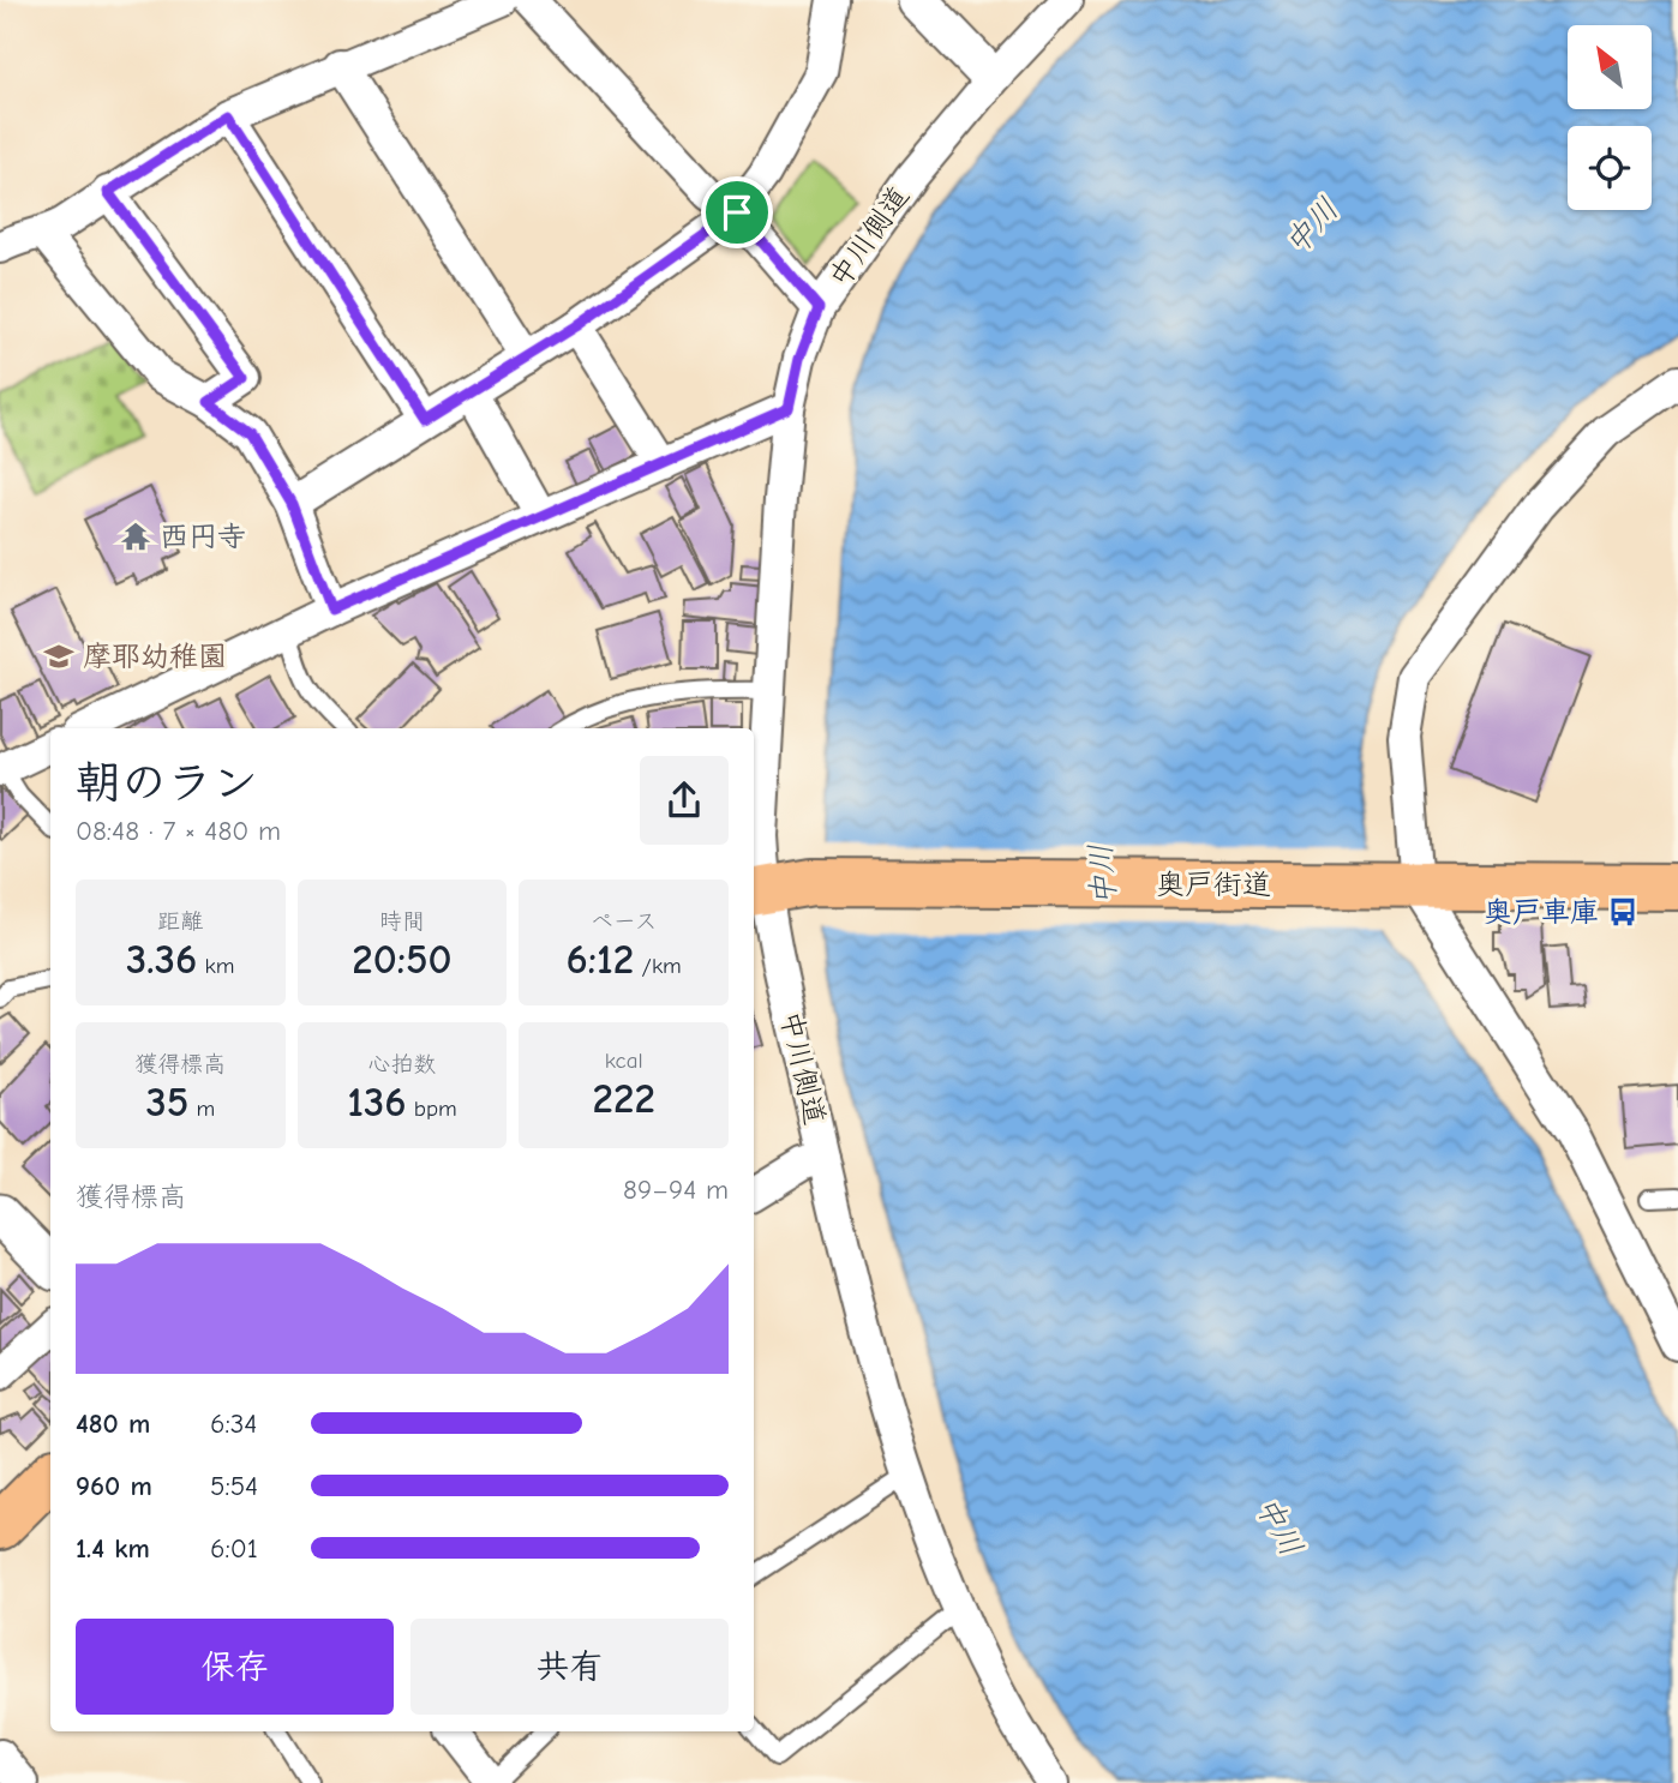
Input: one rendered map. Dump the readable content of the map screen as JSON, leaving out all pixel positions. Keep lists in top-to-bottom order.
{
  "streets": {
    "main road": ["奥戸街道"],
    "street": ["中川側道"]
  },
  "crossings": [
    ["中川側道", "奥戸街道"]
  ],
  "water": ["中川"],
  "places": {
    "temple": ["西円寺"],
    "school or university": ["摩耶幼稚園"],
    "bus stop": ["奥戸車庫"]
  },
  "north": "top left",
  "page": {
    "heading": ["朝のラン", "08:48 · 7 × 480 m"],
    "stats": [
      ["距離", "3.36 km"],
      ["時間", "20:50"],
      ["ペース", "6:12 /km"],
      ["獲得標高", "35 m"],
      ["心拍数", "136 bpm"],
      ["kcal", "222"]
    ],
    "chart": ["獲得標高", "89–94 m"],
    "list": [
      {
        "name": "480 m",
        "note": "6:34"
      },
      {
        "name": "960 m",
        "note": "5:54"
      },
      {
        "name": "1.4 km",
        "note": "6:01"
      }
    ],
    "buttons": ["保存", "共有"]
  }
}
